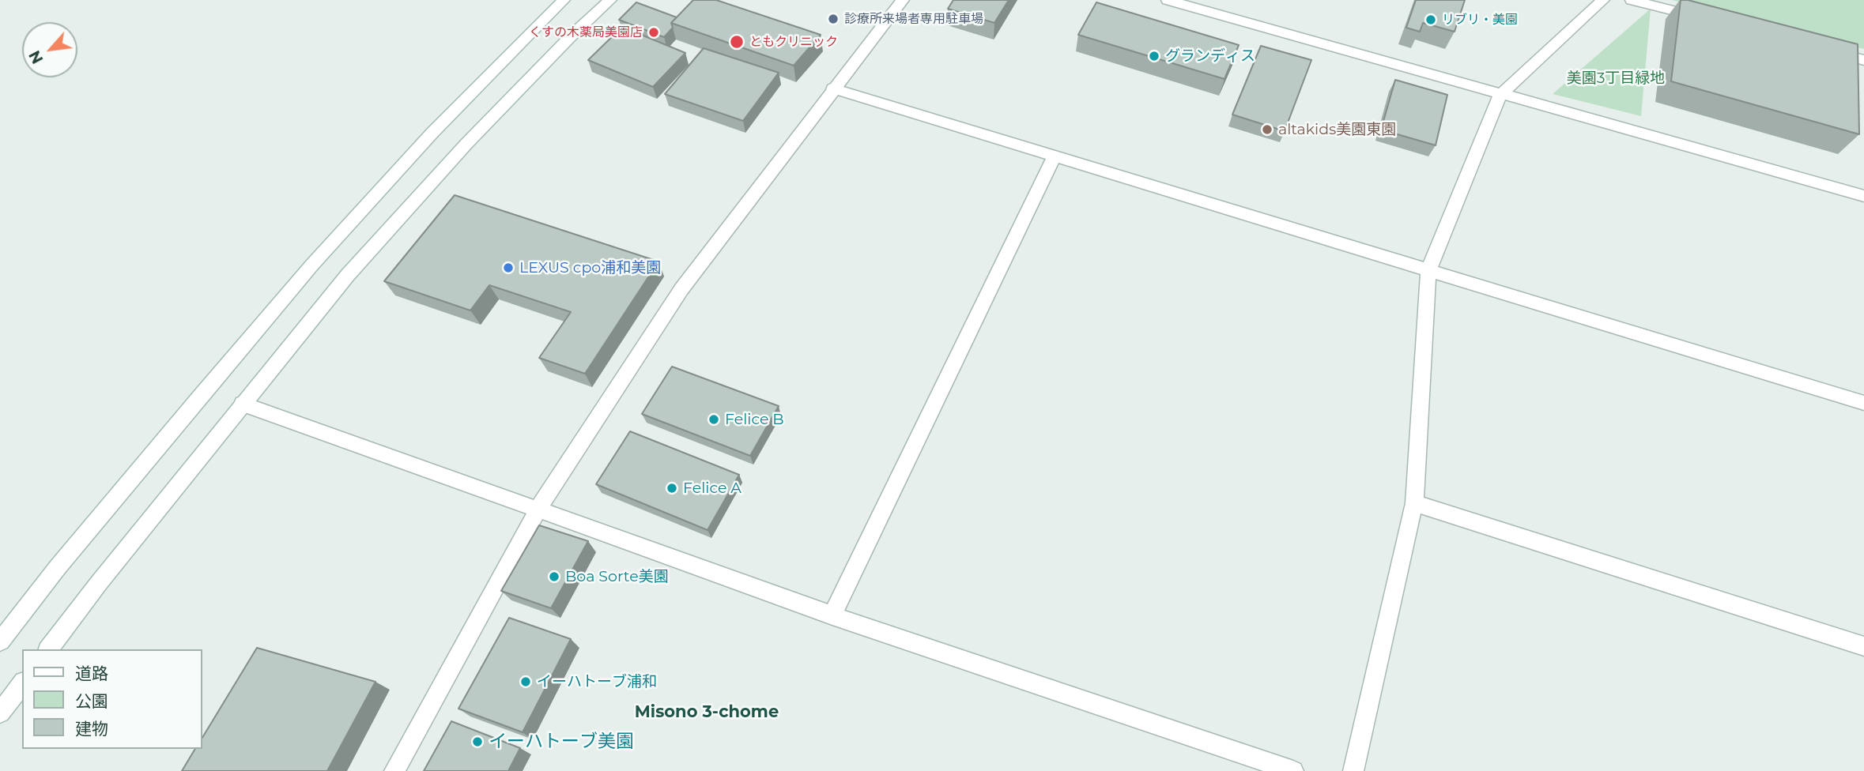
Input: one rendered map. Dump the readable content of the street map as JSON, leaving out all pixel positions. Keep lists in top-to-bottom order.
{
  "districts": ["Misono 3-chome"],
  "parks": ["美園3丁目緑地"],
  "places": [
    "診療所来場者専用駐車場",
    "リブリ・美園",
    "くすの木薬局美園店",
    "ともクリニック",
    "グランディス",
    "altakids美園東園",
    "LEXUS cpo浦和美園",
    "Felice B",
    "Felice A",
    "Boa Sorte美園",
    "イーハトーブ浦和",
    "イーハトーブ美園"
  ],
  "legend": ["道路", "公園", "建物"],
  "north": "bottom left"
}
